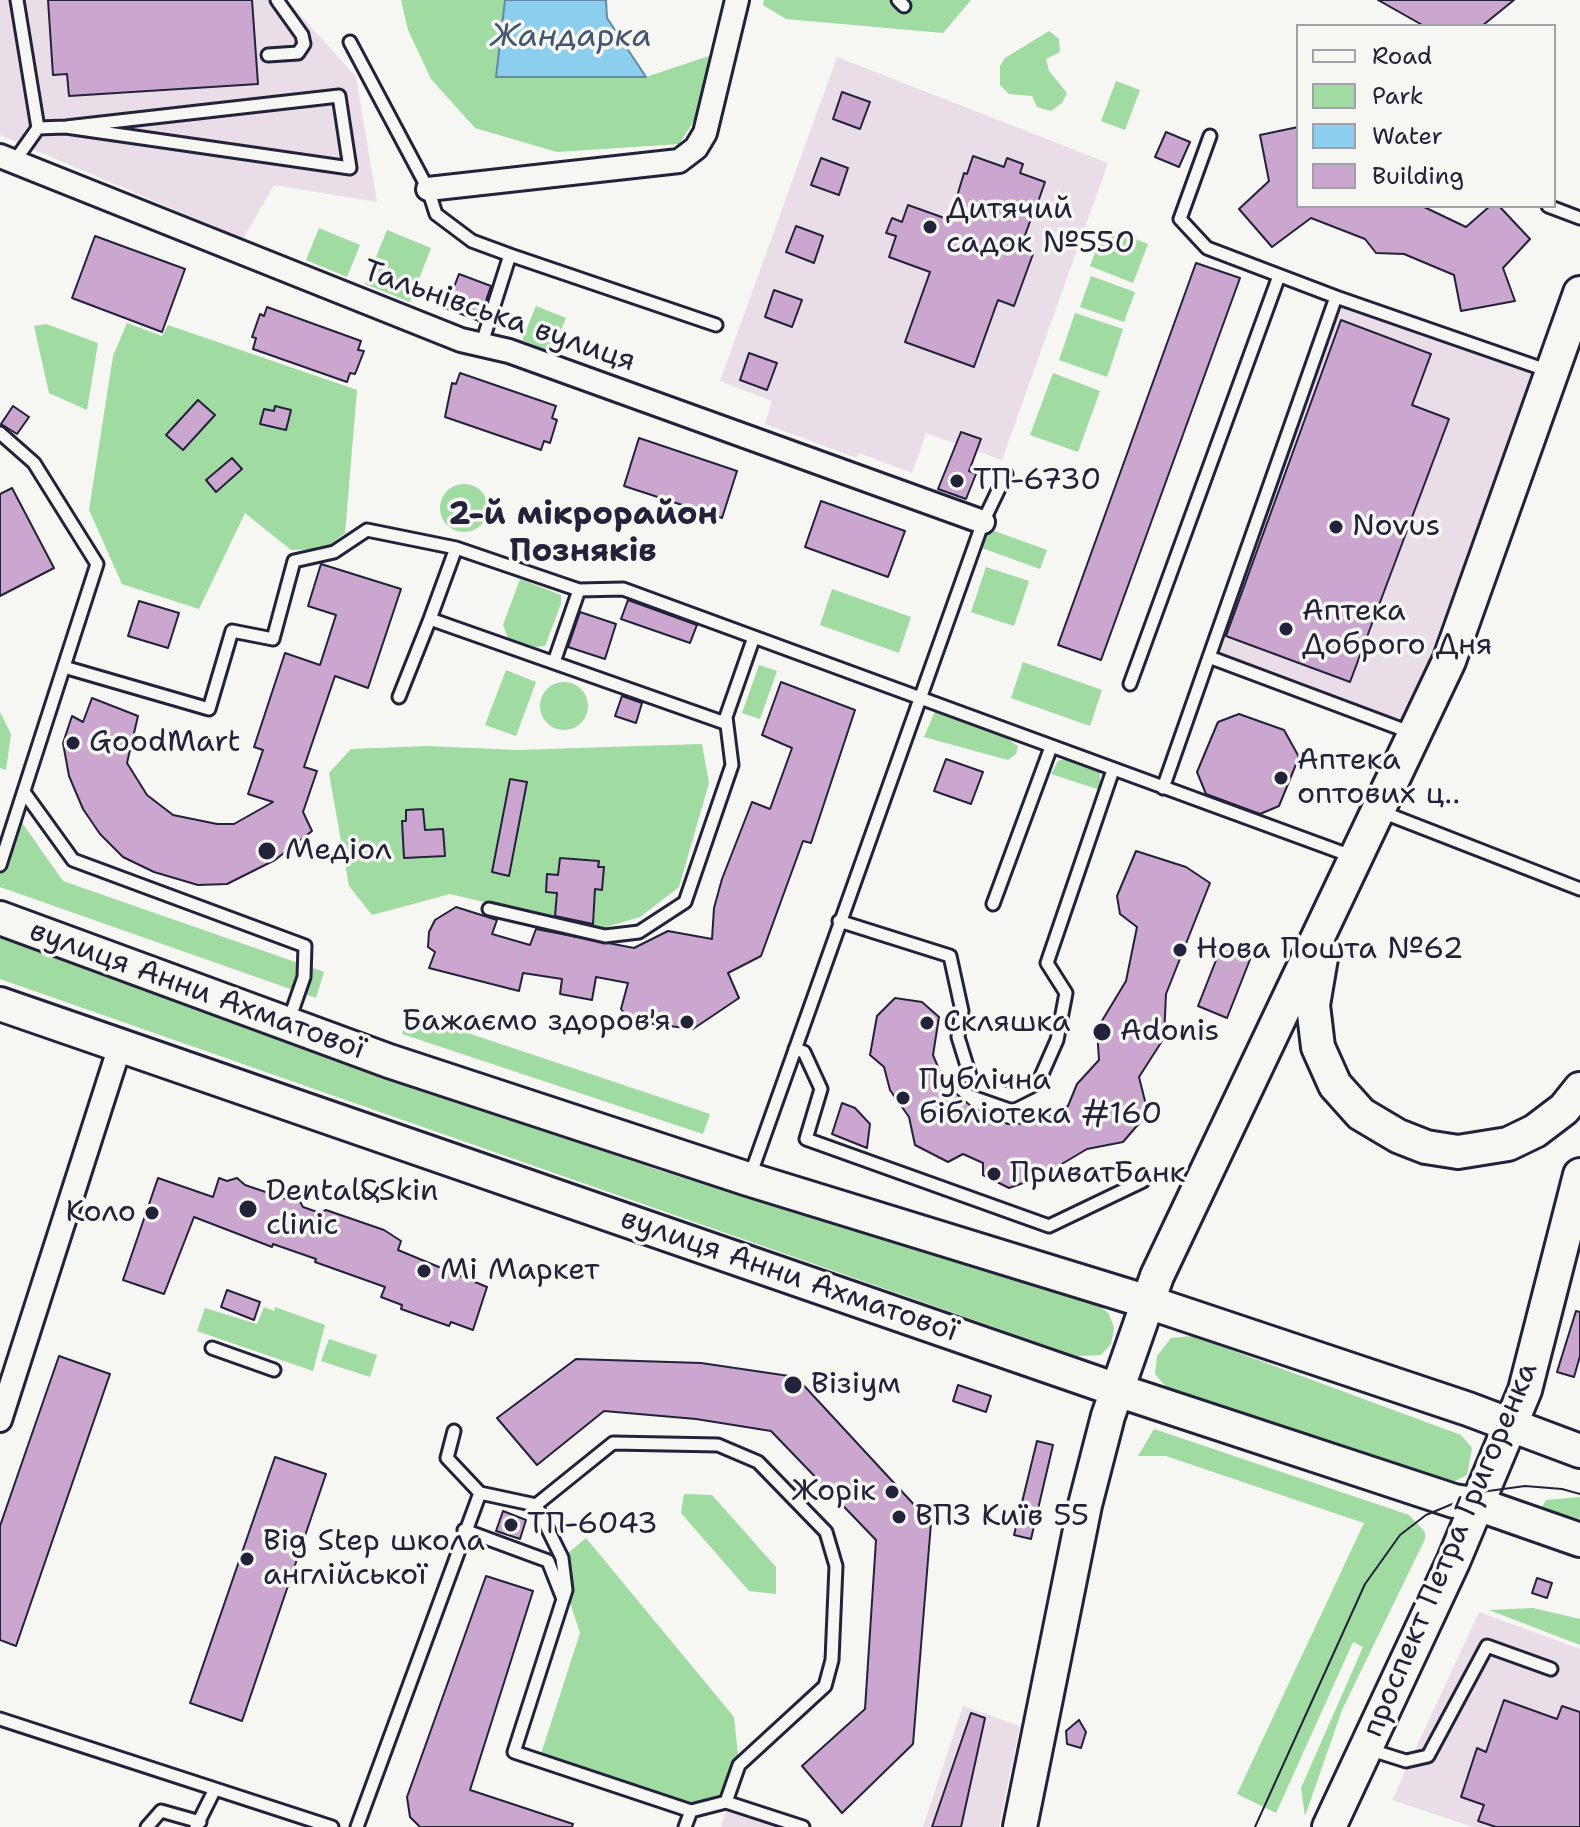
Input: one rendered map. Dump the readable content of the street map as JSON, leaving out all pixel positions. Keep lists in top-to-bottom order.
{
  "streets": {
    "main road": ["вулиця Анни Ахматової", "проспект Петра Григоренка"],
    "street": ["Тальнівська вулиця"]
  },
  "crossings": [
    ["вулиця Анни Ахматової", "проспект Петра Григоренка"]
  ],
  "districts": ["2-й мікрорайон Позняків"],
  "water": ["Жандарка"],
  "places": [
    "Дитячий садок №550",
    "ТП-6730",
    "Novus",
    "Аптека Доброго Дня",
    "GoodMart",
    "Аптека оптових ц‥",
    "Медіол",
    "Нова Пошта №62",
    "Бажаємо здоров'я",
    "Скляшка",
    "Adonis",
    "Публічна бібліотека #160",
    "ПриватБанк",
    "Dental&Skin clinic",
    "Коло",
    "Мі Маркет",
    "Візіум",
    "Жорік",
    "ВПЗ Київ 55",
    "ТП-6043",
    "Big Step школа англiйськоï"
  ],
  "legend": [
    "Road",
    "Park",
    "Water",
    "Building"
  ]
}
